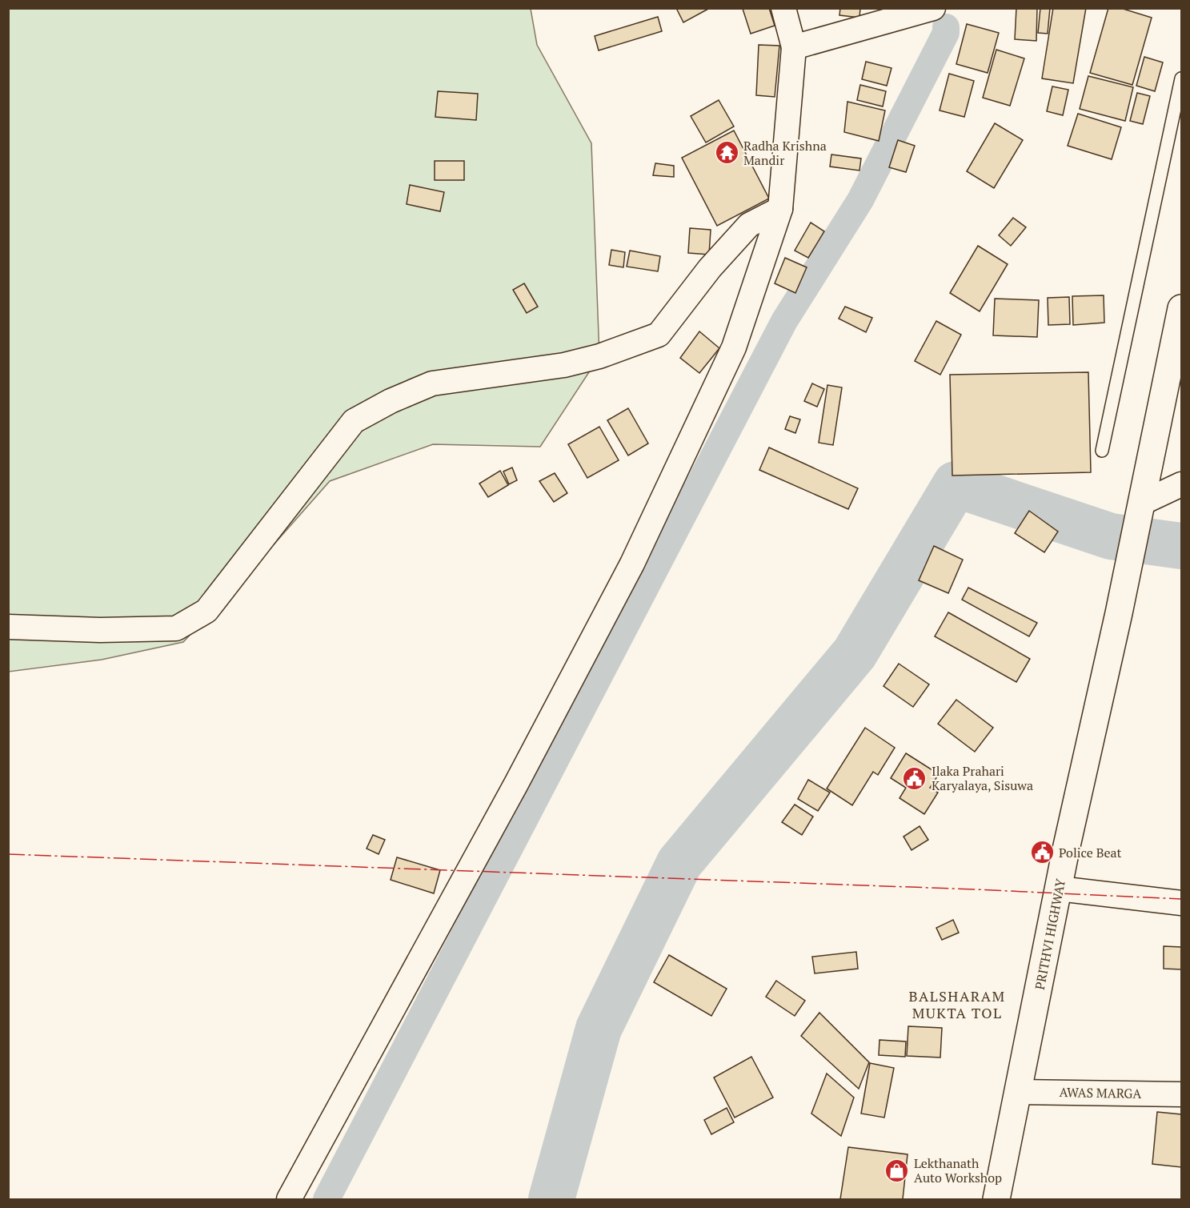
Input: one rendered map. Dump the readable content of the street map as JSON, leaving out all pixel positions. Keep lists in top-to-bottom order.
{
  "streets": {
    "highway": ["PRITHVI HIGHWAY"],
    "street": ["AWAS MARGA"]
  },
  "crossings": [
    ["PRITHVI HIGHWAY", "AWAS MARGA"]
  ],
  "districts": ["BALSHARAM MUKTA TOL"],
  "places": {
    "temple": ["Radha Krishna Mandir"],
    "public building": ["Ilaka Prahari Karyalaya, Sisuwa", "Police Beat"],
    "shop": ["Lekthanath Auto Workshop"]
  }
}
